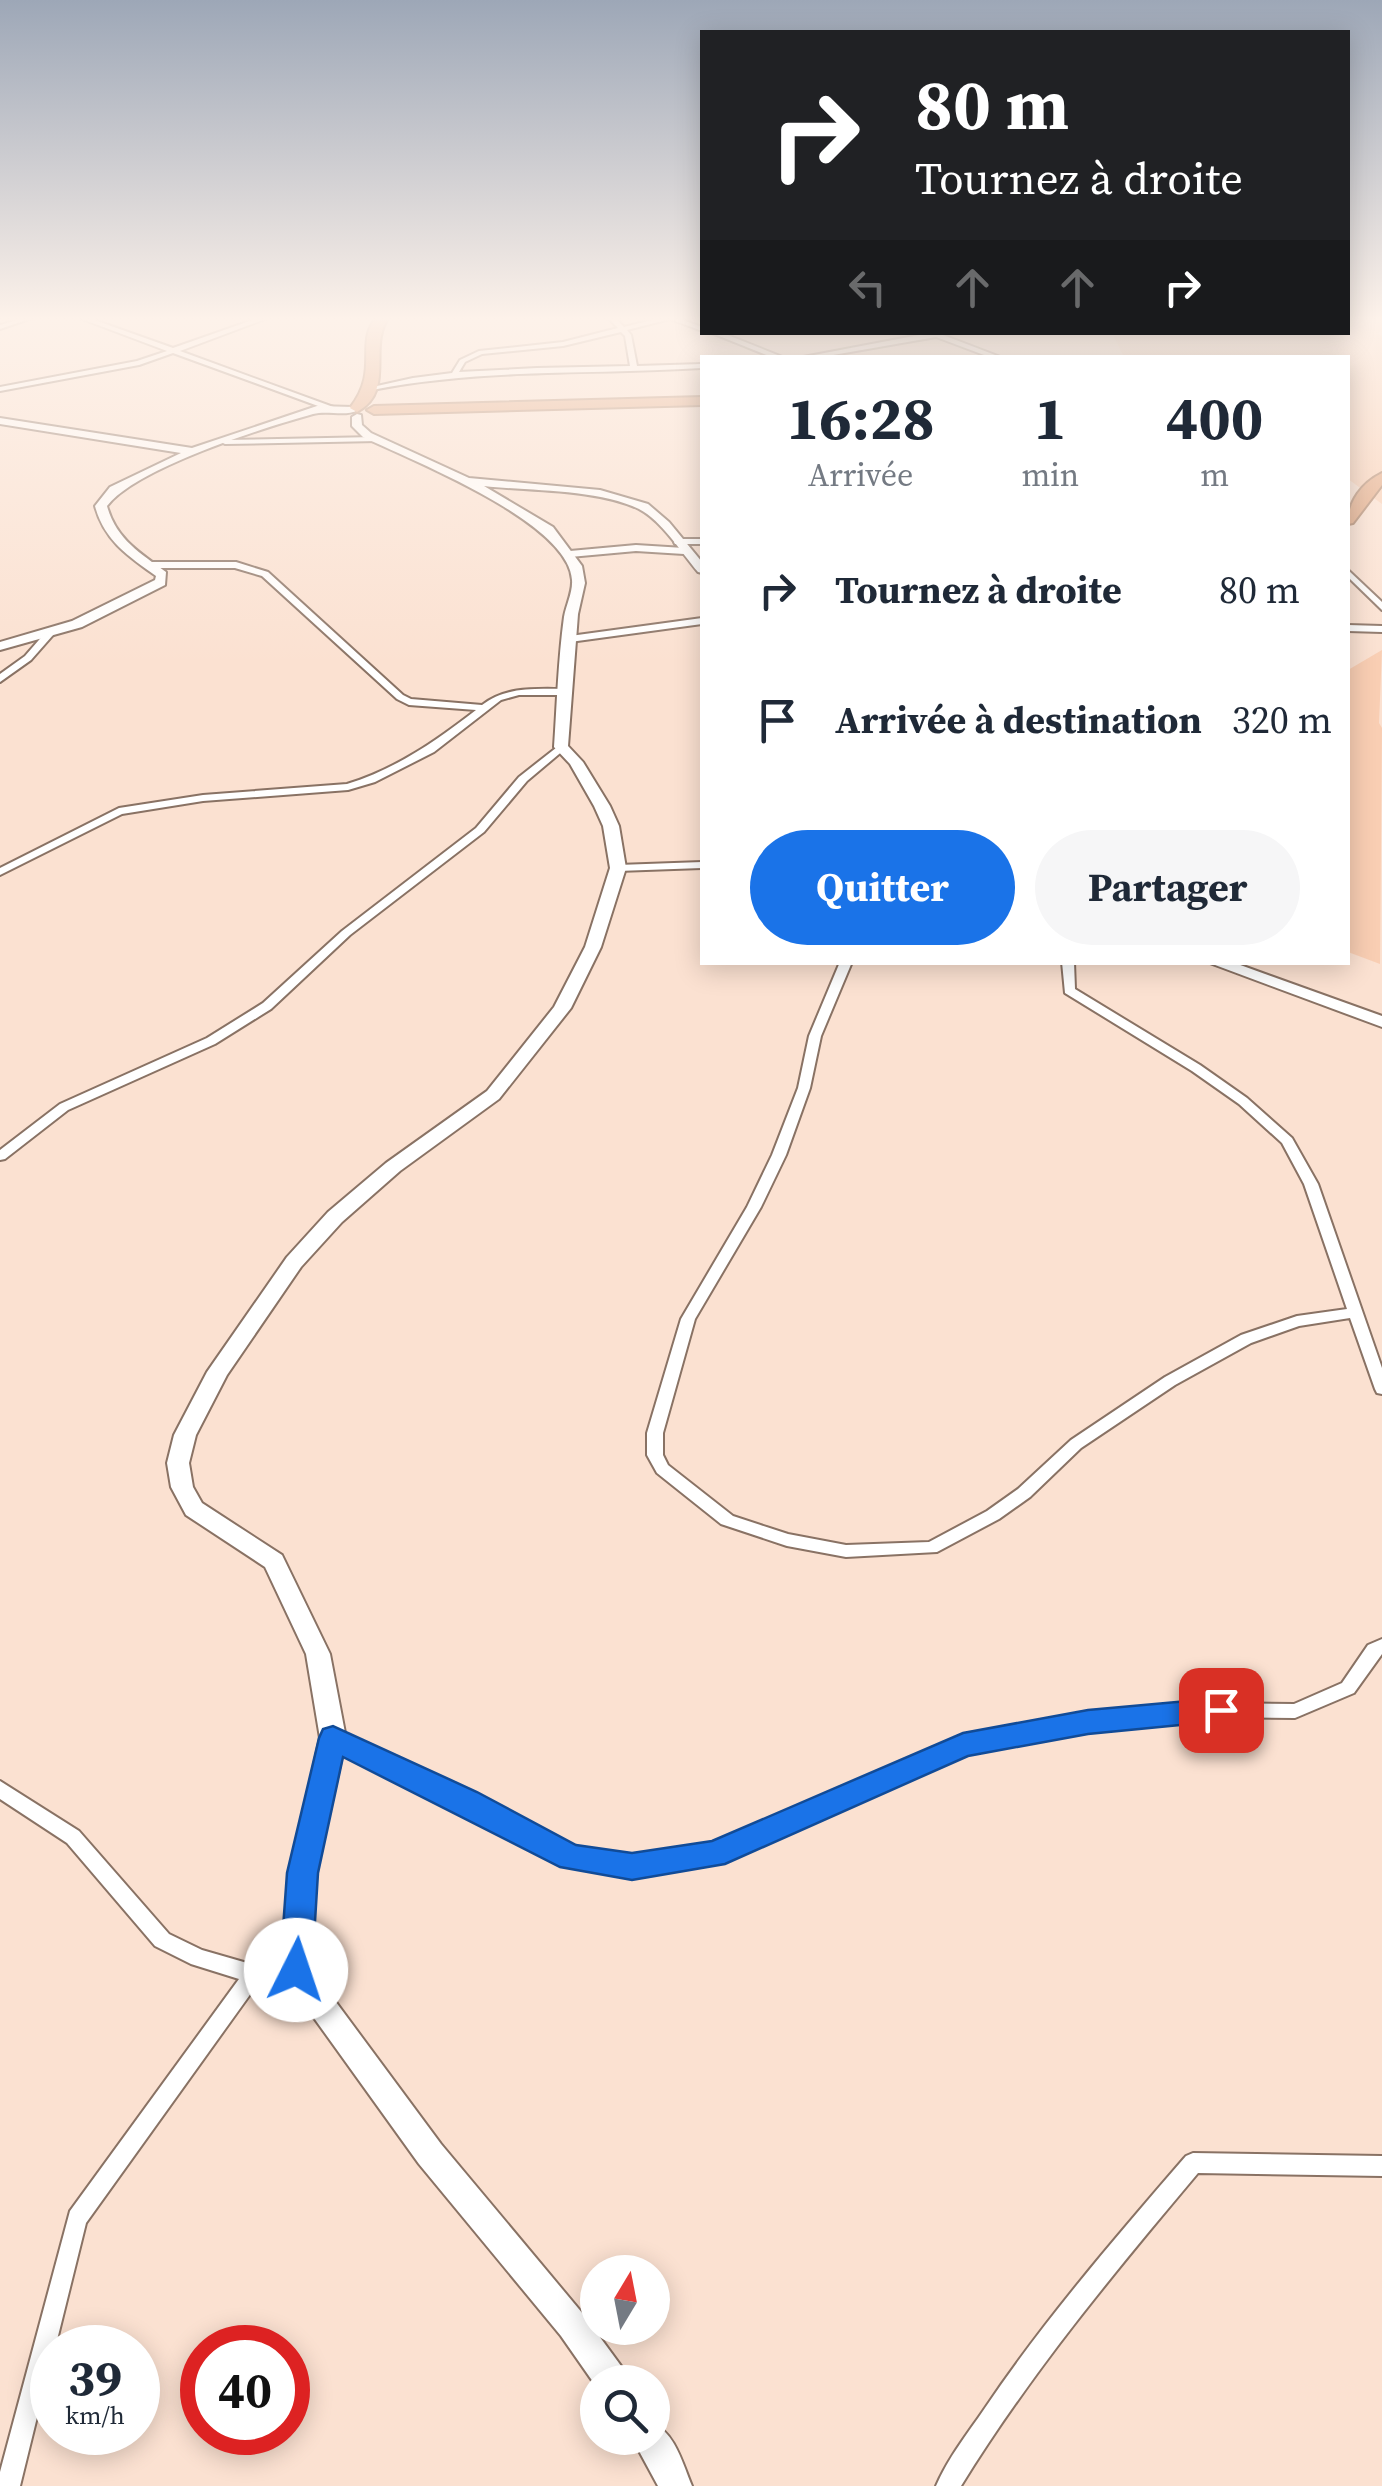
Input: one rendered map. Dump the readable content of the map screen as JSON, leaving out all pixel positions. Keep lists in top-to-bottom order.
{
  "north": "top",
  "page": {
    "turn": ["80 m", "Tournez à droite"],
    "eta": [
      "16:28",
      "Arrivée",
      "1",
      "min",
      "400",
      "m"
    ],
    "list": [
      {
        "name": "Tournez à droite",
        "value": "80 m"
      },
      {
        "name": "Arrivée à destination",
        "value": "320 m"
      }
    ],
    "buttons": ["Quitter", "Partager"],
    "speed": "39 km/h",
    "limit": "40"
  }
}
